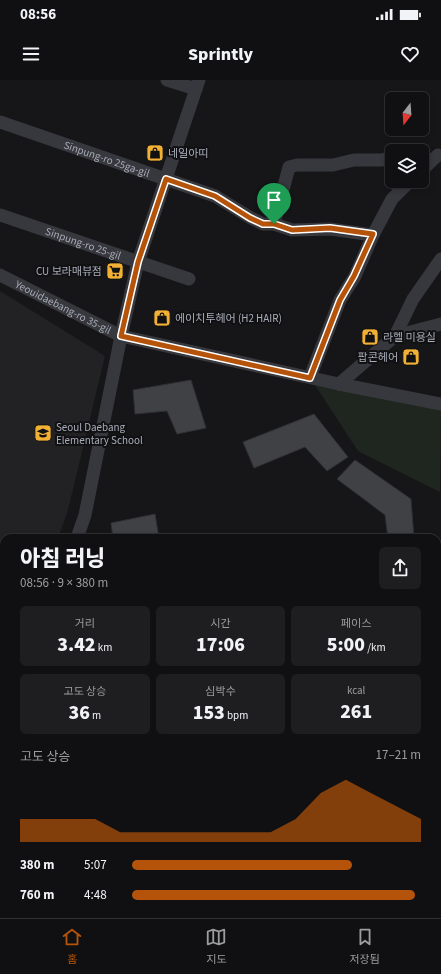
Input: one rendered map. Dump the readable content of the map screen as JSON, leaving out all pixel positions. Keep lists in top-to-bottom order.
{
  "streets": {
    "street": ["Sinpung-ro 25ga-gil", "Sinpung-ro 25-gil", "Yeouidaebang-ro 35-gil"]
  },
  "places": {
    "shop": [
      "네일아띠",
      "에이치투헤어 (H2 HAIR)",
      "라헬 미용실",
      "팝콘헤어"
    ],
    "supermarket": ["CU 보라매뷰점"],
    "school or university": ["Seoul Daebang Elementary School"]
  },
  "north": "bottom",
  "page": {
    "status": "08:56",
    "header": "Sprintly",
    "heading": ["아침 러닝", "08:56 · 9 × 380 m"],
    "stats": [
      ["거리", "3.42 km"],
      ["시간", "17:06"],
      ["페이스", "5:00 /km"],
      ["고도 상승", "36 m"],
      ["심박수", "153 bpm"],
      ["kcal", "261"]
    ],
    "chart": ["고도 상승", "17–21 m"],
    "list": [
      {
        "name": "380 m",
        "note": "5:07"
      },
      {
        "name": "760 m",
        "note": "4:48"
      }
    ],
    "tabs": ["홈", "지도", "저장됨"]
  }
}
